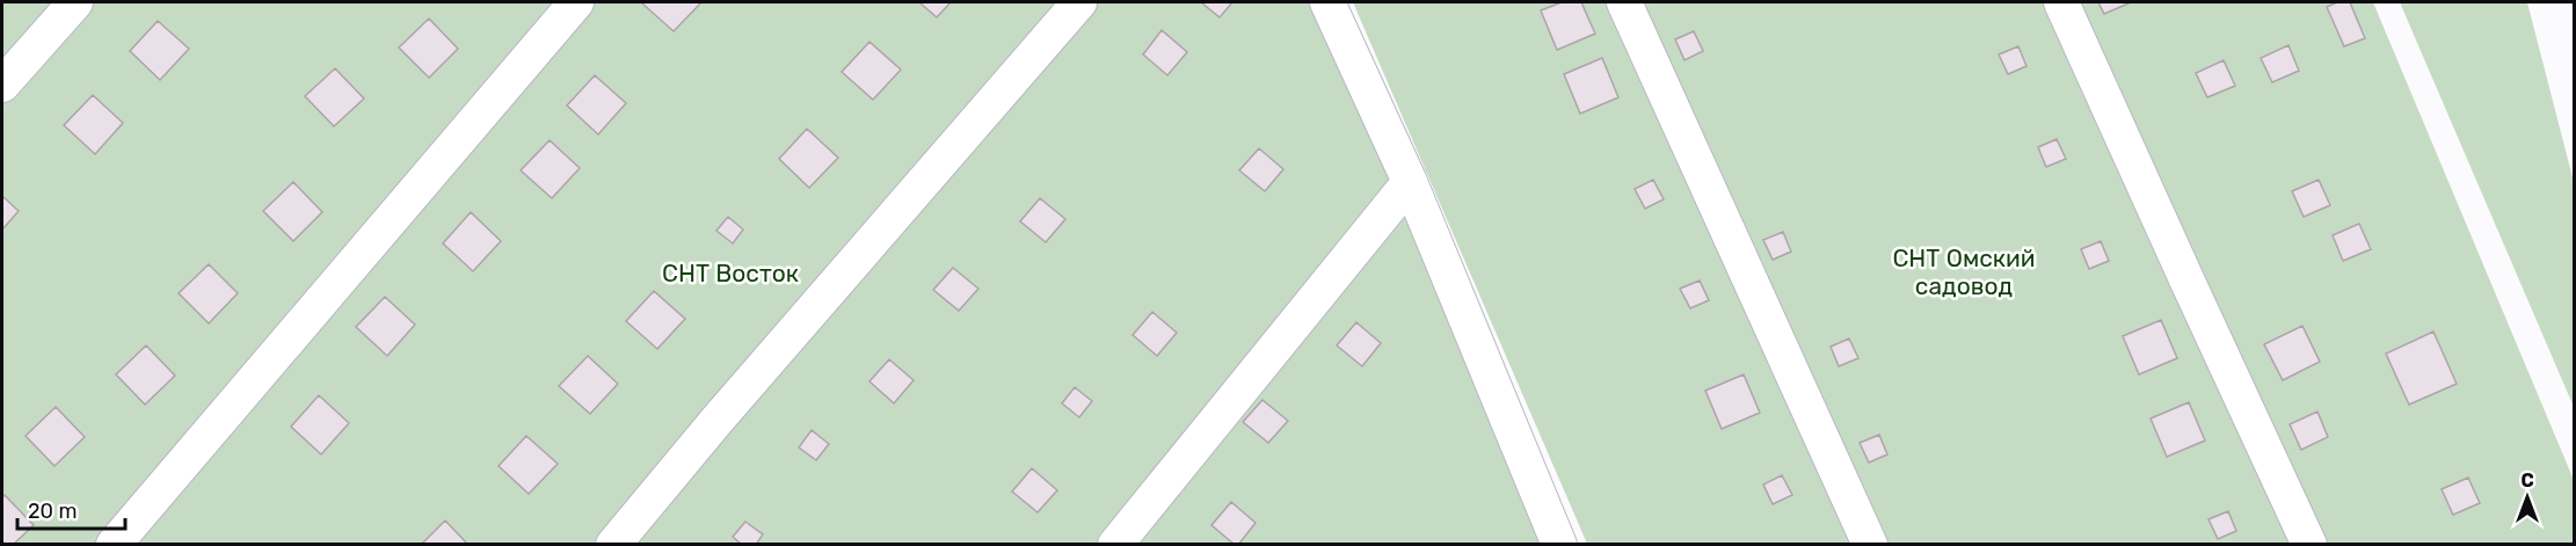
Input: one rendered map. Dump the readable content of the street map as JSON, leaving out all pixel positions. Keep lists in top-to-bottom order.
{
  "parks": ["СНТ Омский садовод", "СНТ Восток"],
  "scale_bar": "20 m",
  "north": "top"
}
